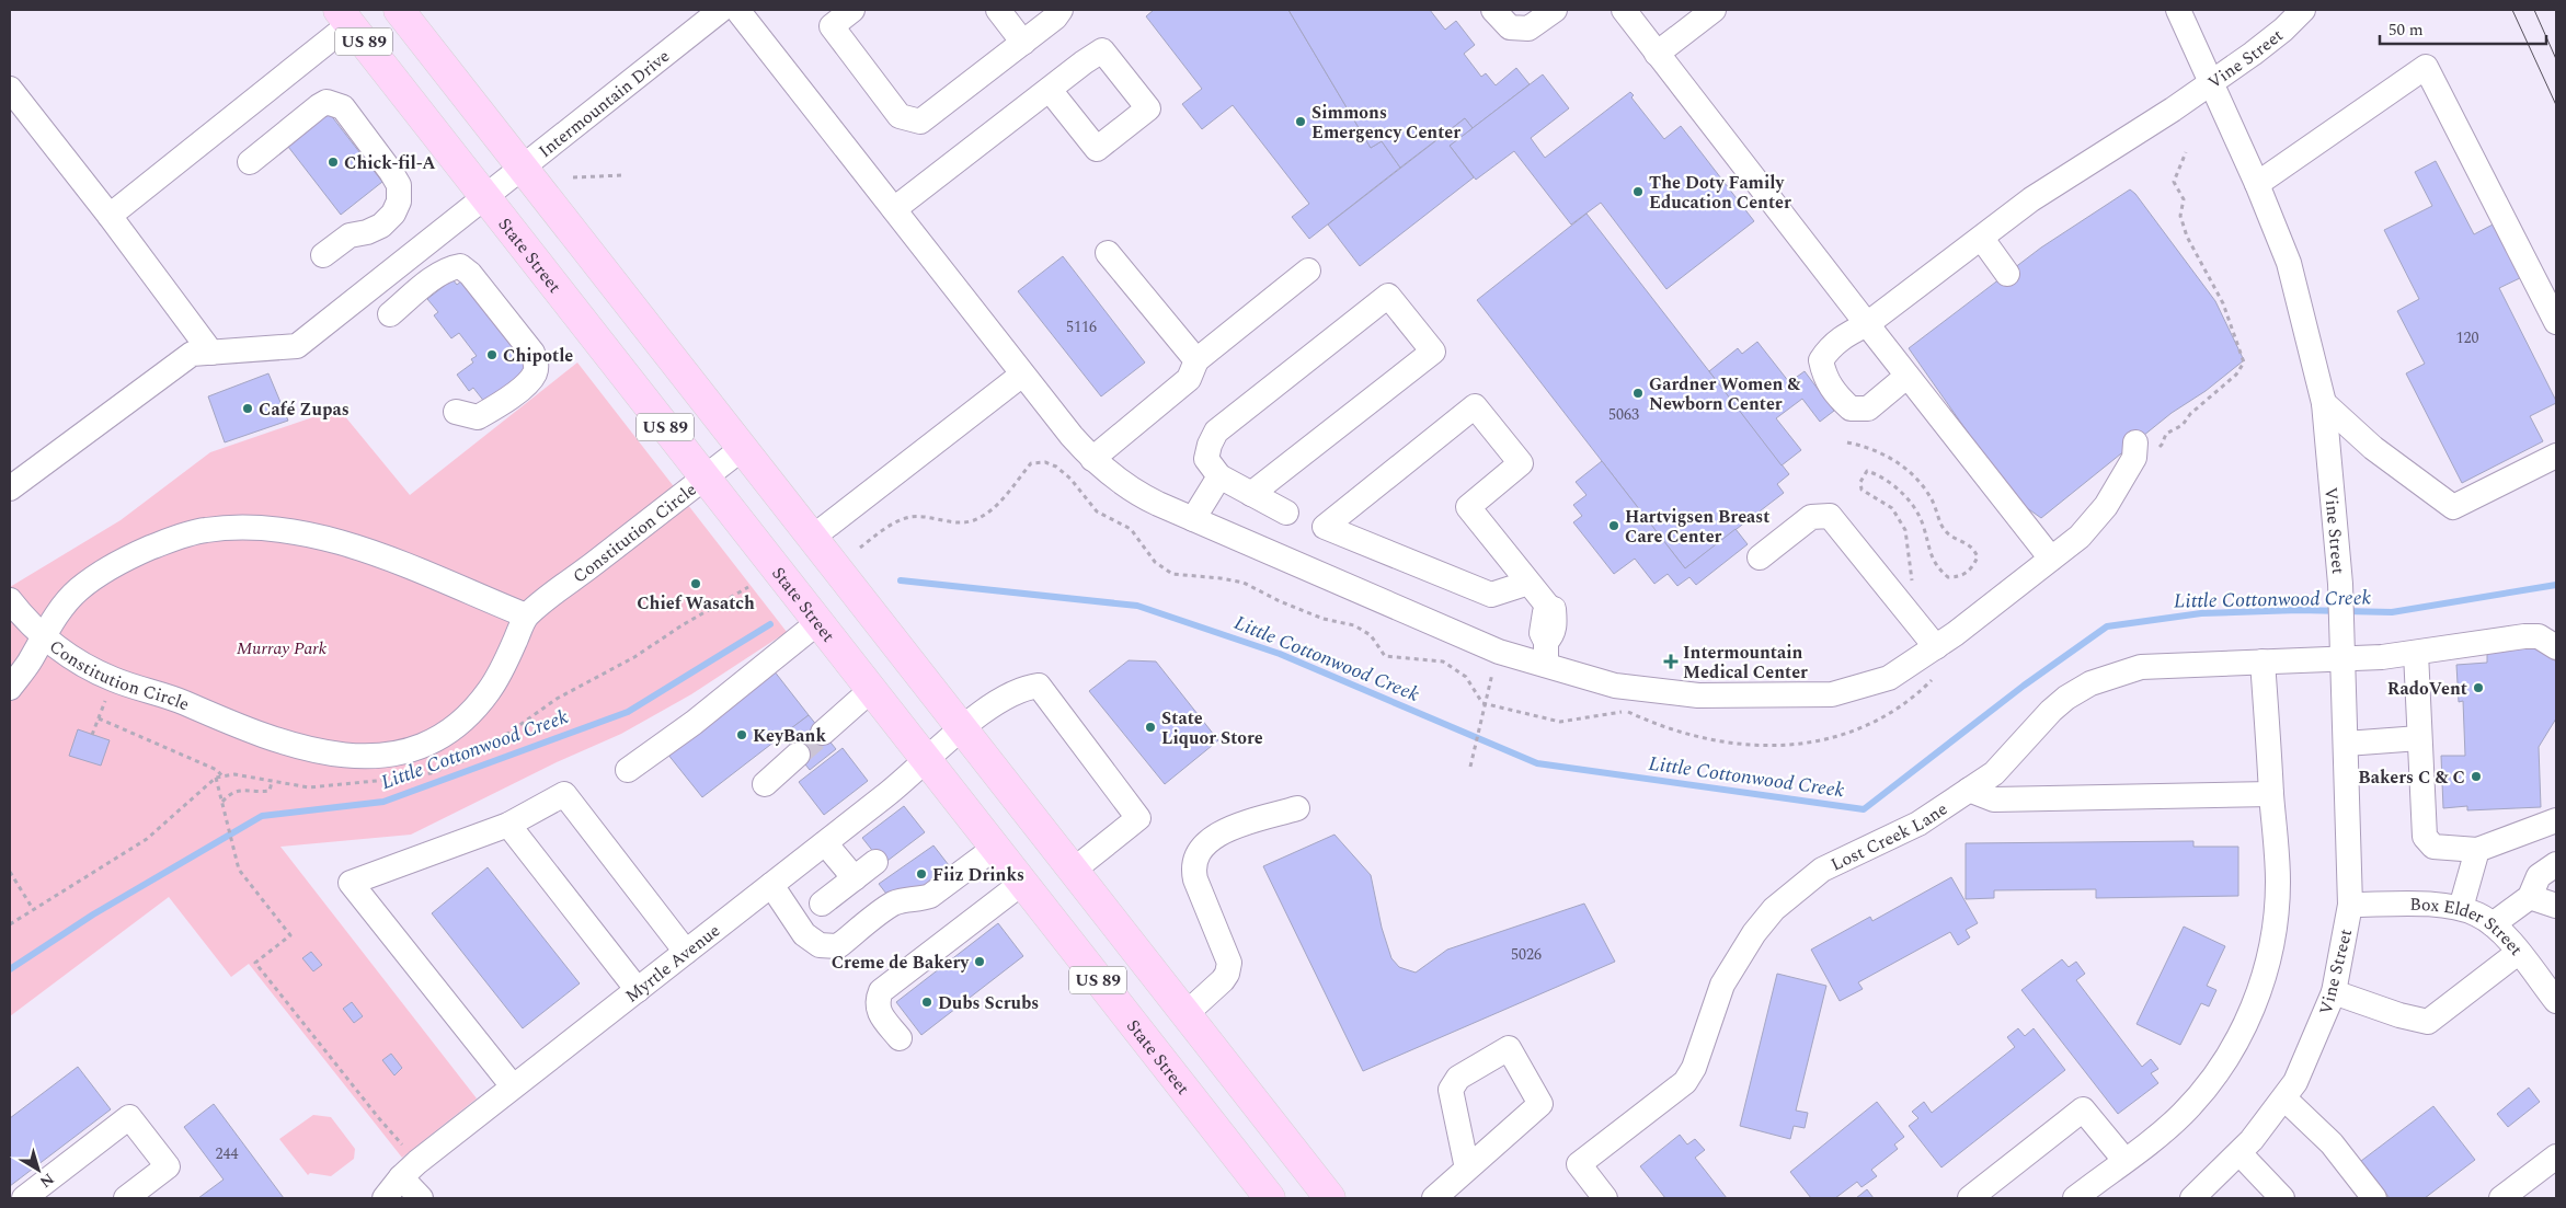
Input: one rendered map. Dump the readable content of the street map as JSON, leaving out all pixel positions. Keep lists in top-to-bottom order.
{
  "streets": {
    "main road": ["US 89", "State Street"],
    "street": [
      "Vine Street",
      "Intermountain Drive",
      "Constitution Circle",
      "Lost Creek Lane",
      "Box Elder Street",
      "Myrtle Avenue"
    ]
  },
  "crossings": [
    ["US 89", "Intermountain Drive"],
    ["US 89", "Constitution Circle"],
    ["US 89", "Myrtle Avenue"],
    ["Vine Street", "Lost Creek Lane"],
    ["Vine Street", "Box Elder Street"],
    ["Intermountain Drive", "State Street"],
    ["State Street", "Constitution Circle"],
    ["State Street", "Myrtle Avenue"]
  ],
  "water": ["Little Cottonwood Creek"],
  "parks": ["Murray Park"],
  "places": {
    "other": [
      "Simmons Emergency Center",
      "Chick-fil-A",
      "The Doty Family Education Center",
      "Chipotle",
      "Gardner Women & Newborn Center",
      "Café Zupas",
      "Hartvigsen Breast Care Center",
      "Chief Wasatch",
      "RadoVent",
      "State Liquor Store",
      "KeyBank",
      "Bakers C & C",
      "Fiiz Drinks",
      "Creme de Bakery",
      "Dubs Scrubs"
    ],
    "health": ["Intermountain Medical Center"]
  },
  "house_numbers": [
    "5116",
    "120",
    "5063",
    "5026",
    "244"
  ],
  "scale_bar": "50 m",
  "north": "bottom right"
}
